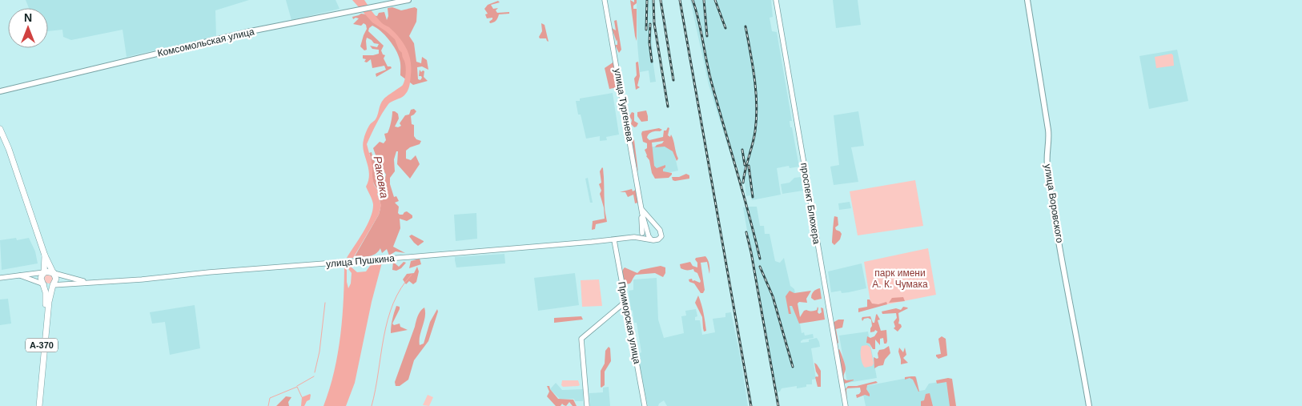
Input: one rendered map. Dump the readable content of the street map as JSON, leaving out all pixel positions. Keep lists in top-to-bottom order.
{
  "streets": {
    "highway": ["А-370"],
    "main road": [
      "Комсомольская улица",
      "улица Тургенева",
      "проспект Блюхера",
      "улица Воровского",
      "улица Пушкина",
      "Приморская улица"
    ]
  },
  "crossings": [
    ["улица Тургенева", "улица Пушкина"],
    ["улица Пушкина", "Приморская улица"],
    ["улица Пушкина", "А-370"]
  ],
  "water": ["Раковка"],
  "parks": ["парк имени А. К. Чумака"],
  "north": "top"
}
